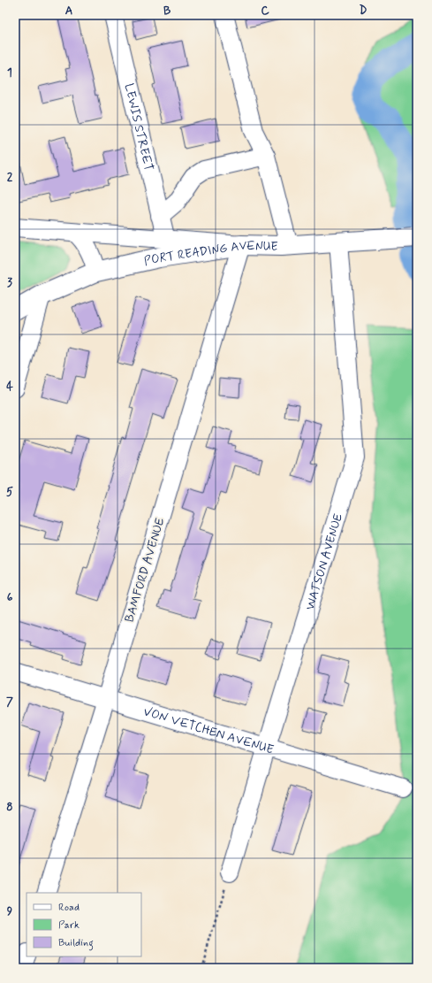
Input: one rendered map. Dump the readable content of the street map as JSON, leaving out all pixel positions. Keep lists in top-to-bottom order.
{
  "streets": {
    "main road": ["PORT READING AVENUE"],
    "street": [
      "LEWIS STREET",
      "WATSON AVENUE",
      "BAMFORD AVENUE",
      "VON VETCHEN AVENUE"
    ]
  },
  "crossings": [
    ["PORT READING AVENUE", "WATSON AVENUE"],
    ["PORT READING AVENUE", "BAMFORD AVENUE"],
    ["WATSON AVENUE", "VON VETCHEN AVENUE"],
    ["BAMFORD AVENUE", "VON VETCHEN AVENUE"]
  ],
  "legend": ["Road", "Park", "Building"],
  "grid": {
    "columns": [
      "A",
      "B",
      "C",
      "D"
    ],
    "rows": [
      "1",
      "2",
      "3",
      "4",
      "5",
      "6",
      "7",
      "8",
      "9"
    ]
  }
}
